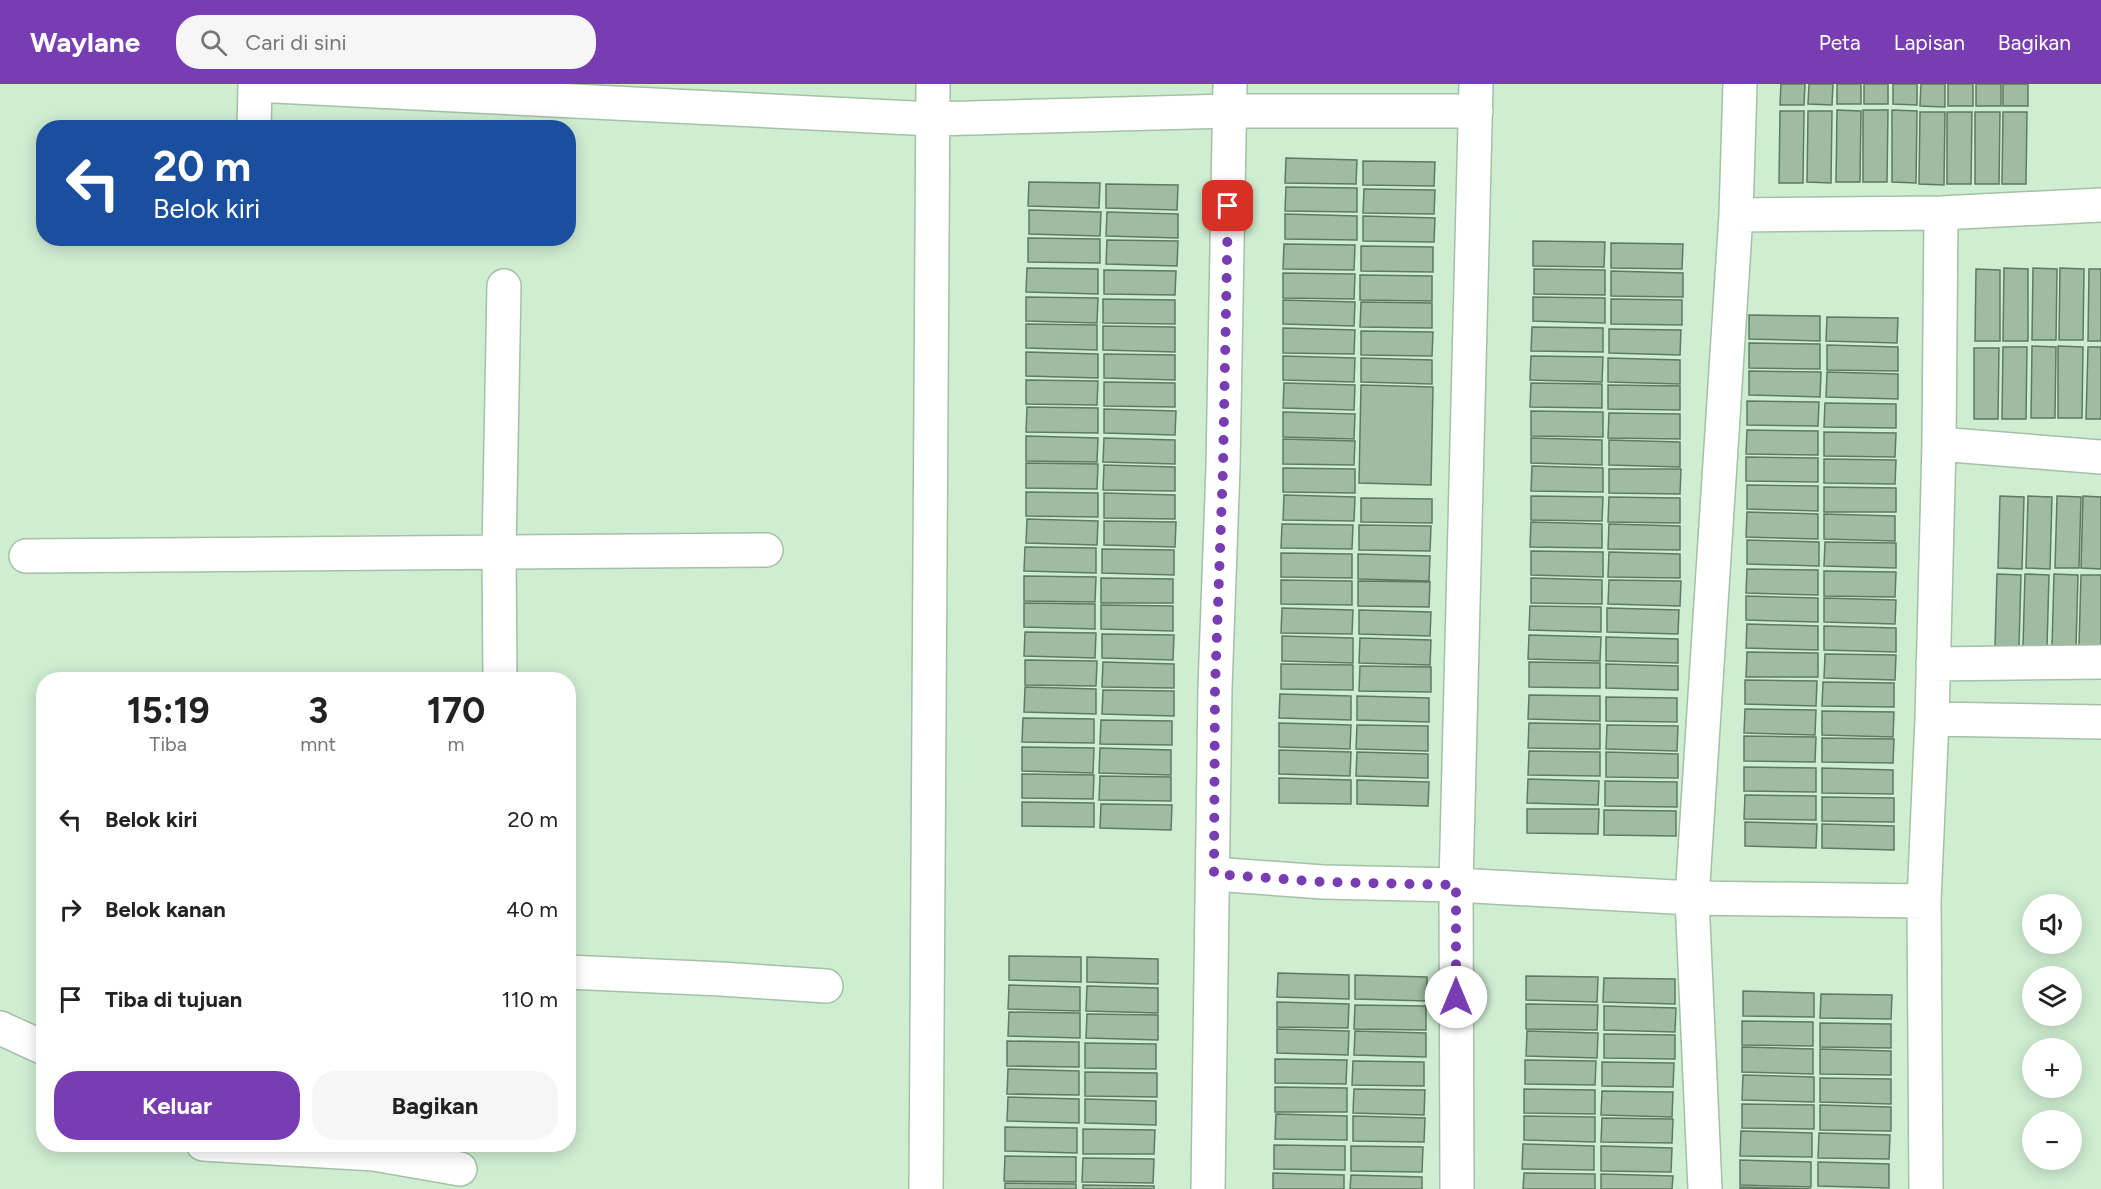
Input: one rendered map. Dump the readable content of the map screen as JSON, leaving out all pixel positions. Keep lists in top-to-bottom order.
{
  "page": {
    "header": "Waylane",
    "search": "Cari di sini",
    "nav": ["Peta", "Lapisan", "Bagikan"],
    "turn": ["20 m", "Belok kiri"],
    "eta": [
      "15:19",
      "Tiba",
      "3",
      "mnt",
      "170",
      "m"
    ],
    "list": [
      {
        "name": "Belok kiri",
        "value": "20 m"
      },
      {
        "name": "Belok kanan",
        "value": "40 m"
      },
      {
        "name": "Tiba di tujuan",
        "value": "110 m"
      }
    ],
    "map_buttons": ["+", "−"],
    "buttons": ["Keluar", "Bagikan"]
  }
}
